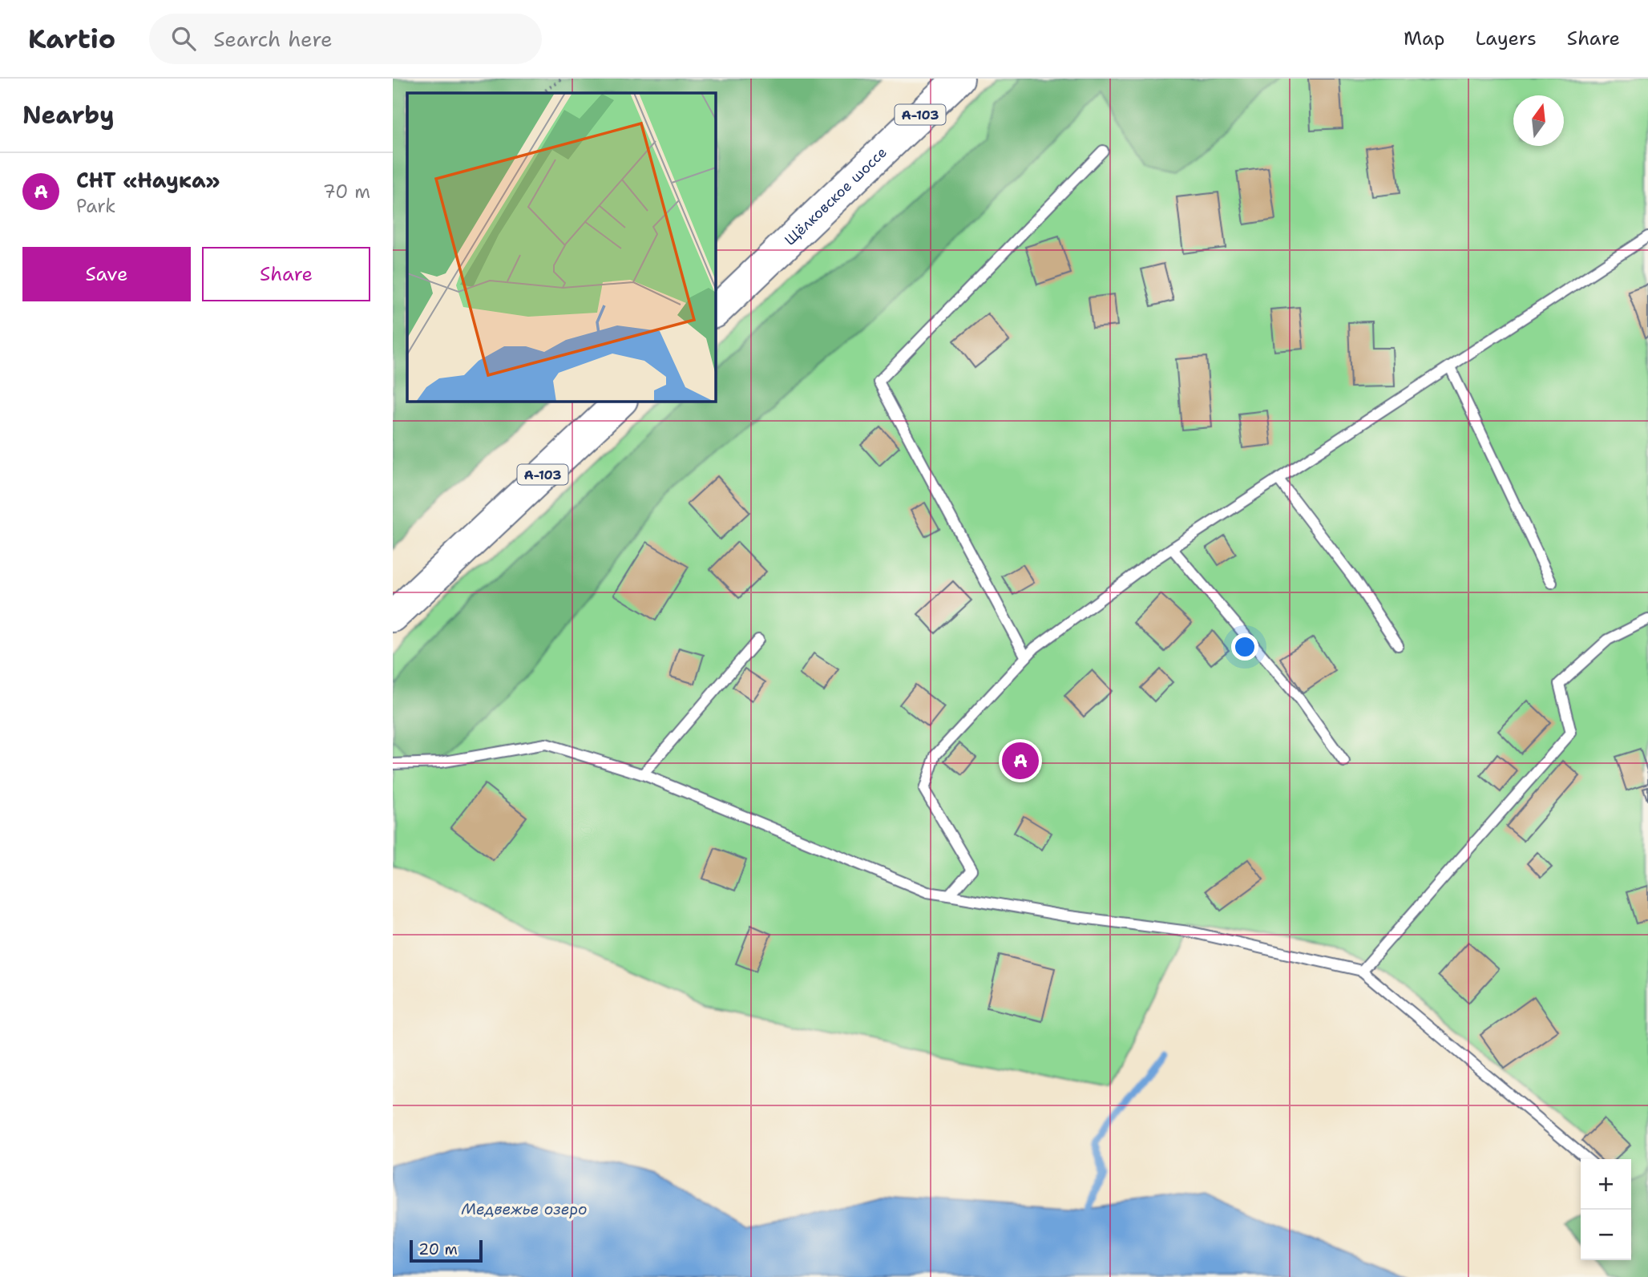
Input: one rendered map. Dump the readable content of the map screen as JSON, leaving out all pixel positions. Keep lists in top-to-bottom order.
{
  "streets": {
    "main road": ["А-103", "Щёлковское шоссе"]
  },
  "water": ["Медвежье озеро"],
  "scale_bar": "20 m",
  "north": "top",
  "page": {
    "header": "Kartio",
    "search": "Search here",
    "nav": ["Map", "Layers", "Share"],
    "heading": "Nearby",
    "list": [
      {
        "mark": "A",
        "name": "СНТ «Наука»",
        "note": "Park",
        "value": "70 m"
      }
    ],
    "buttons": ["Save", "Share"],
    "pins": "A",
    "map_buttons": ["+", "−"],
    "scale": "20 m"
  }
}
